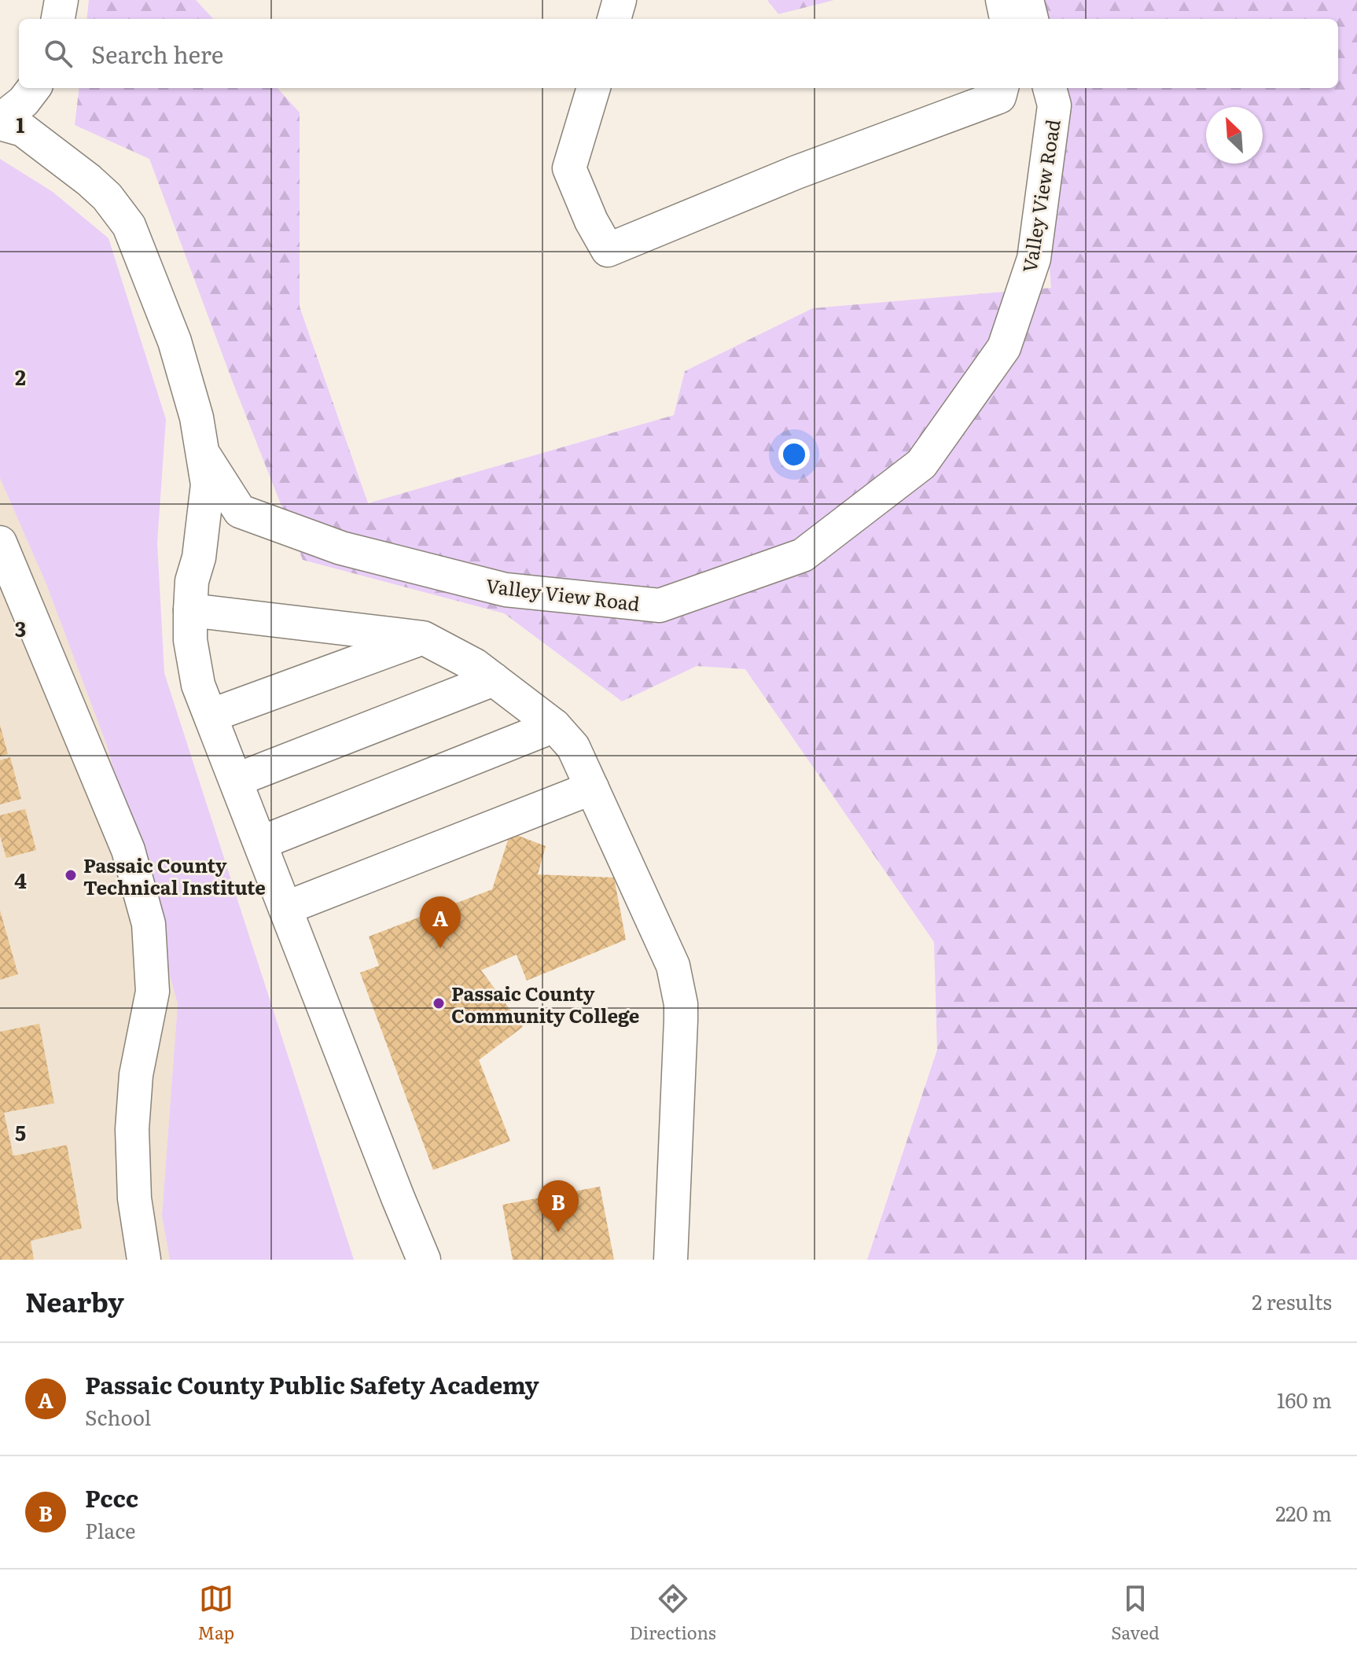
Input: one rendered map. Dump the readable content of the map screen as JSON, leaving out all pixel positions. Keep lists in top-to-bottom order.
{
  "streets": {
    "street": ["Valley View Road"]
  },
  "places": ["Passaic County Technical Institute", "Passaic County Community College"],
  "north": "top left",
  "page": {
    "search": "Search here",
    "pins": ["A", "B"],
    "heading": ["Nearby", "2 results"],
    "list": [
      {
        "mark": "A",
        "name": "Passaic County Public Safety Academy",
        "note": "School",
        "value": "160 m"
      },
      {
        "mark": "B",
        "name": "Pccc",
        "note": "Place",
        "value": "220 m"
      }
    ],
    "nav": ["Map", "Directions", "Saved"]
  },
  "grid": {
    "rows": [
      "1",
      "2",
      "3",
      "4",
      "5"
    ]
  }
}
